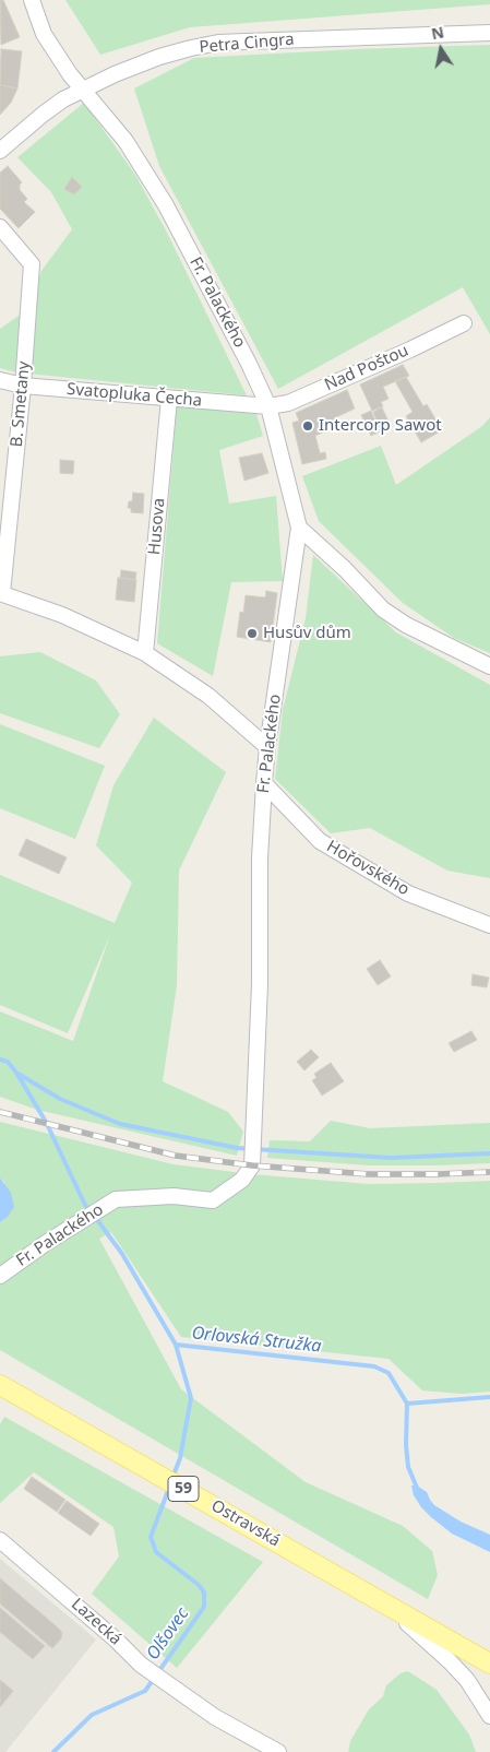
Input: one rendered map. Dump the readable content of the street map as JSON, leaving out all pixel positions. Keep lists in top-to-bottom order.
{
  "streets": {
    "main road": ["59", "Ostravská"],
    "street": [
      "Petra Cingra",
      "Fr. Palackého",
      "Nad Poštou",
      "Svatopluka Čecha",
      "B. Smetany",
      "Husova",
      "Hořovského",
      "Lazecká"
    ]
  },
  "crossings": [
    ["Petra Cingra", "Fr. Palackého"],
    ["Fr. Palackého", "Nad Poštou"],
    ["Fr. Palackého", "Svatopluka Čecha"],
    ["Fr. Palackého", "Hořovského"],
    ["Nad Poštou", "Svatopluka Čecha"],
    ["Svatopluka Čecha", "B. Smetany"],
    ["Svatopluka Čecha", "Husova"]
  ],
  "water": ["Orlovská Stružka", "Olšovec"],
  "places": ["Intercorp Sawot", "Husův dům"],
  "north": "top"
}
